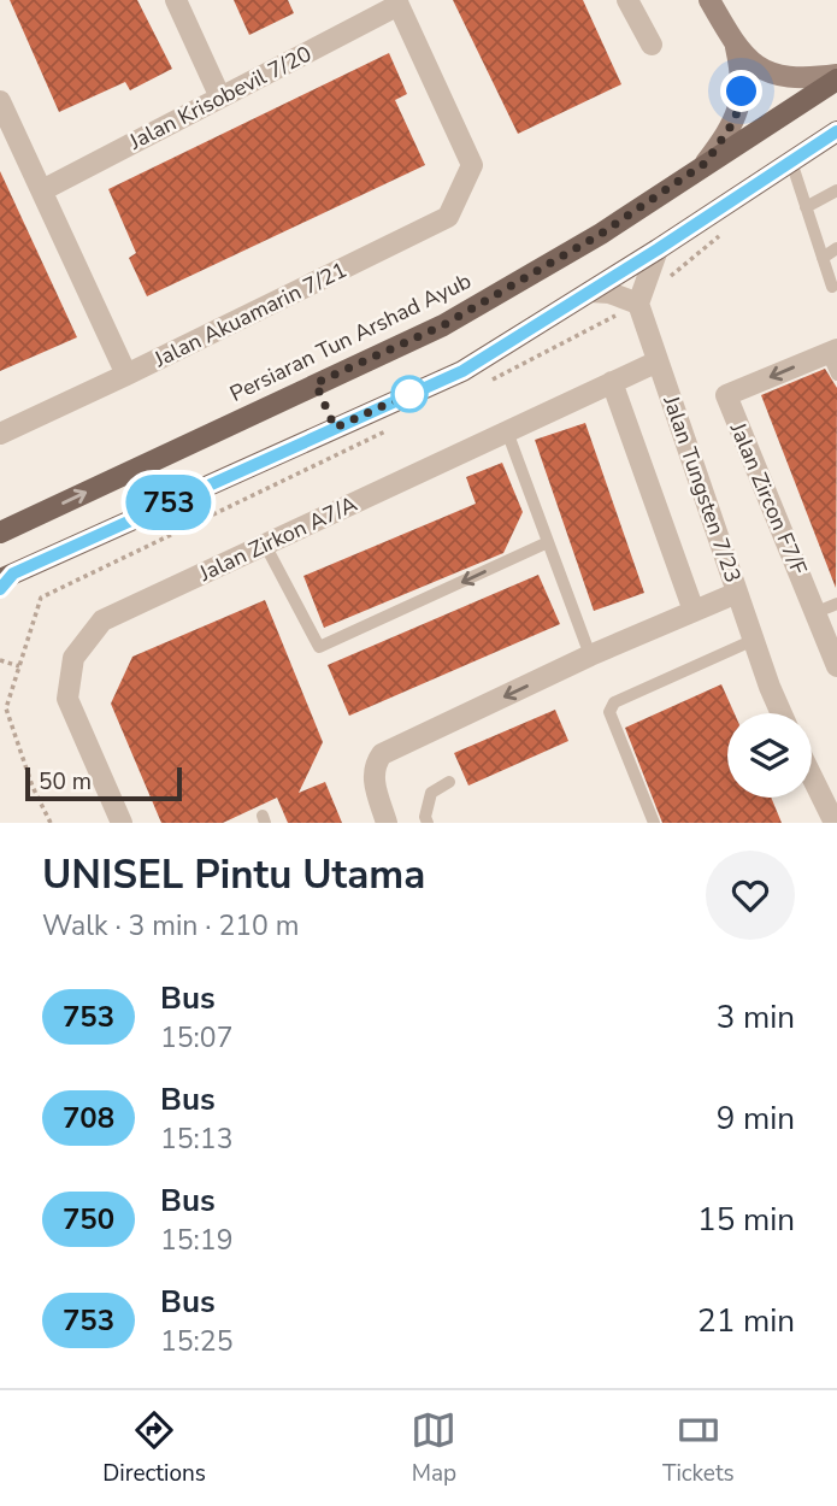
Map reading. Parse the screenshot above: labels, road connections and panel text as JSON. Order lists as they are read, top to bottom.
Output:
{
  "streets": {
    "main road": ["Persiaran Tun Arshad Ayub"],
    "street": [
      "Jalan Krisobevil 7/20",
      "Jalan Akuamarin 7/21",
      "Jalan Tungsten 7/23",
      "Jalan Zircon F7/F",
      "Jalan Zirkon A7/A"
    ]
  },
  "crossings": [
    ["Jalan Krisobevil 7/20", "Jalan Akuamarin 7/21"],
    ["Jalan Tungsten 7/23", "Jalan Zirkon A7/A"]
  ],
  "lines": ["bus line 753"],
  "scale_bar": "50 m",
  "page": {
    "on_map": "753",
    "scale": "50 m",
    "heading": ["UNISEL Pintu Utama", "Walk · 3 min · 210 m"],
    "list": [
      {
        "mark": "753",
        "name": "Bus",
        "note": "15:07",
        "value": "3 min"
      },
      {
        "mark": "708",
        "name": "Bus",
        "note": "15:13",
        "value": "9 min"
      },
      {
        "mark": "750",
        "name": "Bus",
        "note": "15:19",
        "value": "15 min"
      },
      {
        "mark": "753",
        "name": "Bus",
        "note": "15:25",
        "value": "21 min"
      }
    ],
    "tabs": ["Directions", "Map", "Tickets"]
  }
}
